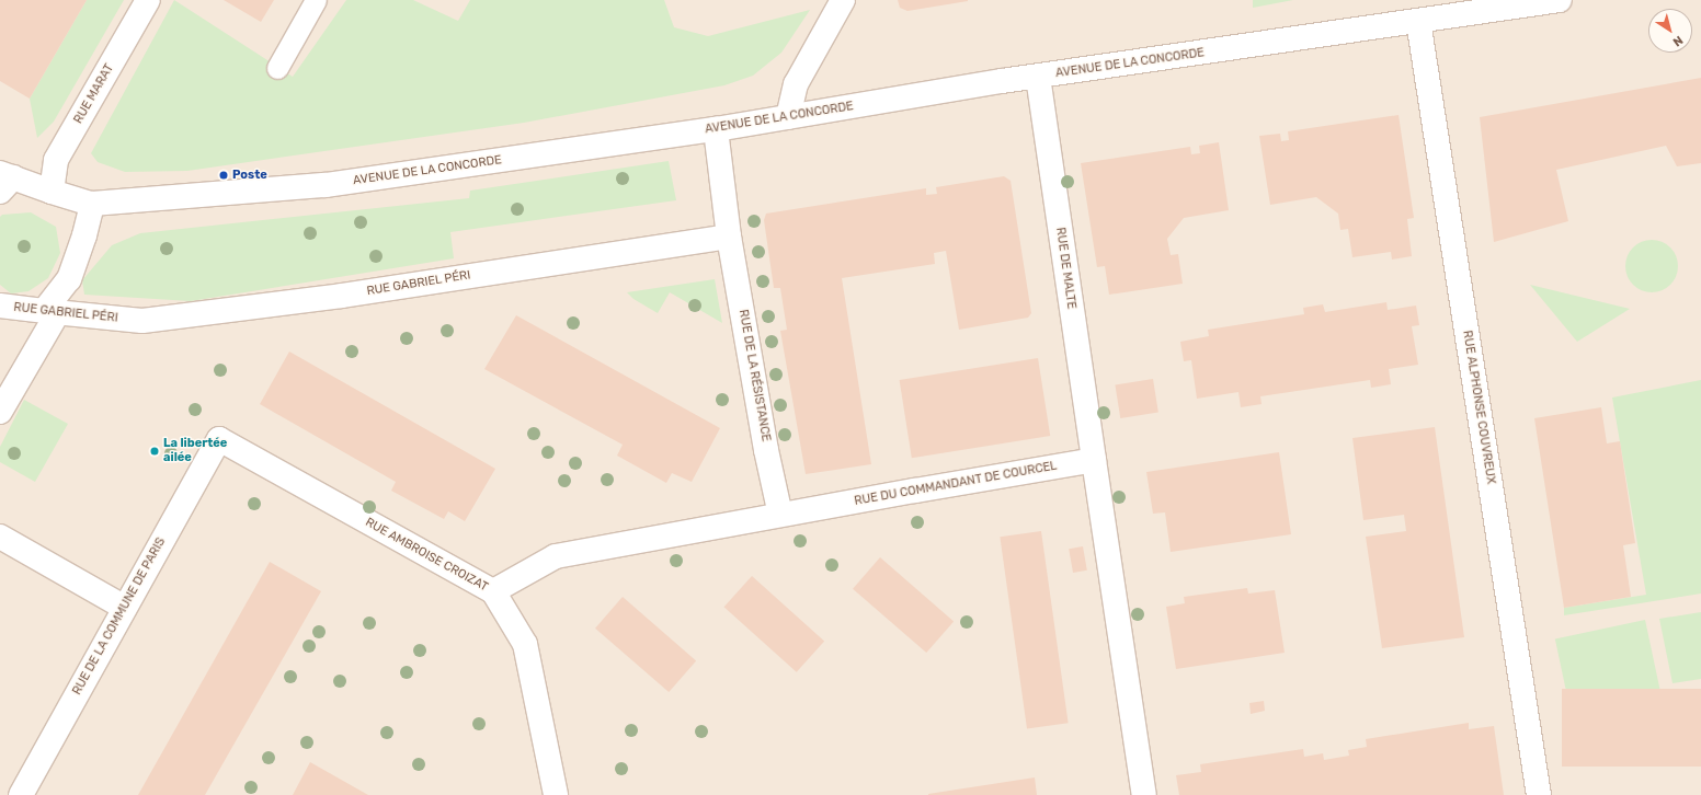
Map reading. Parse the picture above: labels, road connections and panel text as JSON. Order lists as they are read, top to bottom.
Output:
{
  "streets": {
    "street": [
      "AVENUE DE LA CONCORDE",
      "RUE MARAT",
      "RUE DE MALTE",
      "RUE GABRIEL PÉRI",
      "RUE DE LA RÉSISTANCE",
      "RUE ALPHONSE COUVREUX",
      "RUE DU COMMANDANT DE COURCEL",
      "RUE AMBROISE CROIZAT",
      "RUE DE LA COMMUNE DE PARIS"
    ]
  },
  "crossings": [
    ["AVENUE DE LA CONCORDE", "RUE MARAT"],
    ["AVENUE DE LA CONCORDE", "RUE DE MALTE"],
    ["AVENUE DE LA CONCORDE", "RUE ALPHONSE COUVREUX"],
    ["RUE DE MALTE", "RUE DU COMMANDANT DE COURCEL"],
    ["RUE GABRIEL PÉRI", "RUE DE LA RÉSISTANCE"],
    ["RUE DE LA RÉSISTANCE", "RUE DU COMMANDANT DE COURCEL"],
    ["RUE DU COMMANDANT DE COURCEL", "RUE AMBROISE CROIZAT"],
    ["RUE AMBROISE CROIZAT", "RUE DE LA COMMUNE DE PARIS"]
  ],
  "places": ["Poste", "La libertée ailée"],
  "north": "bottom right"
}
